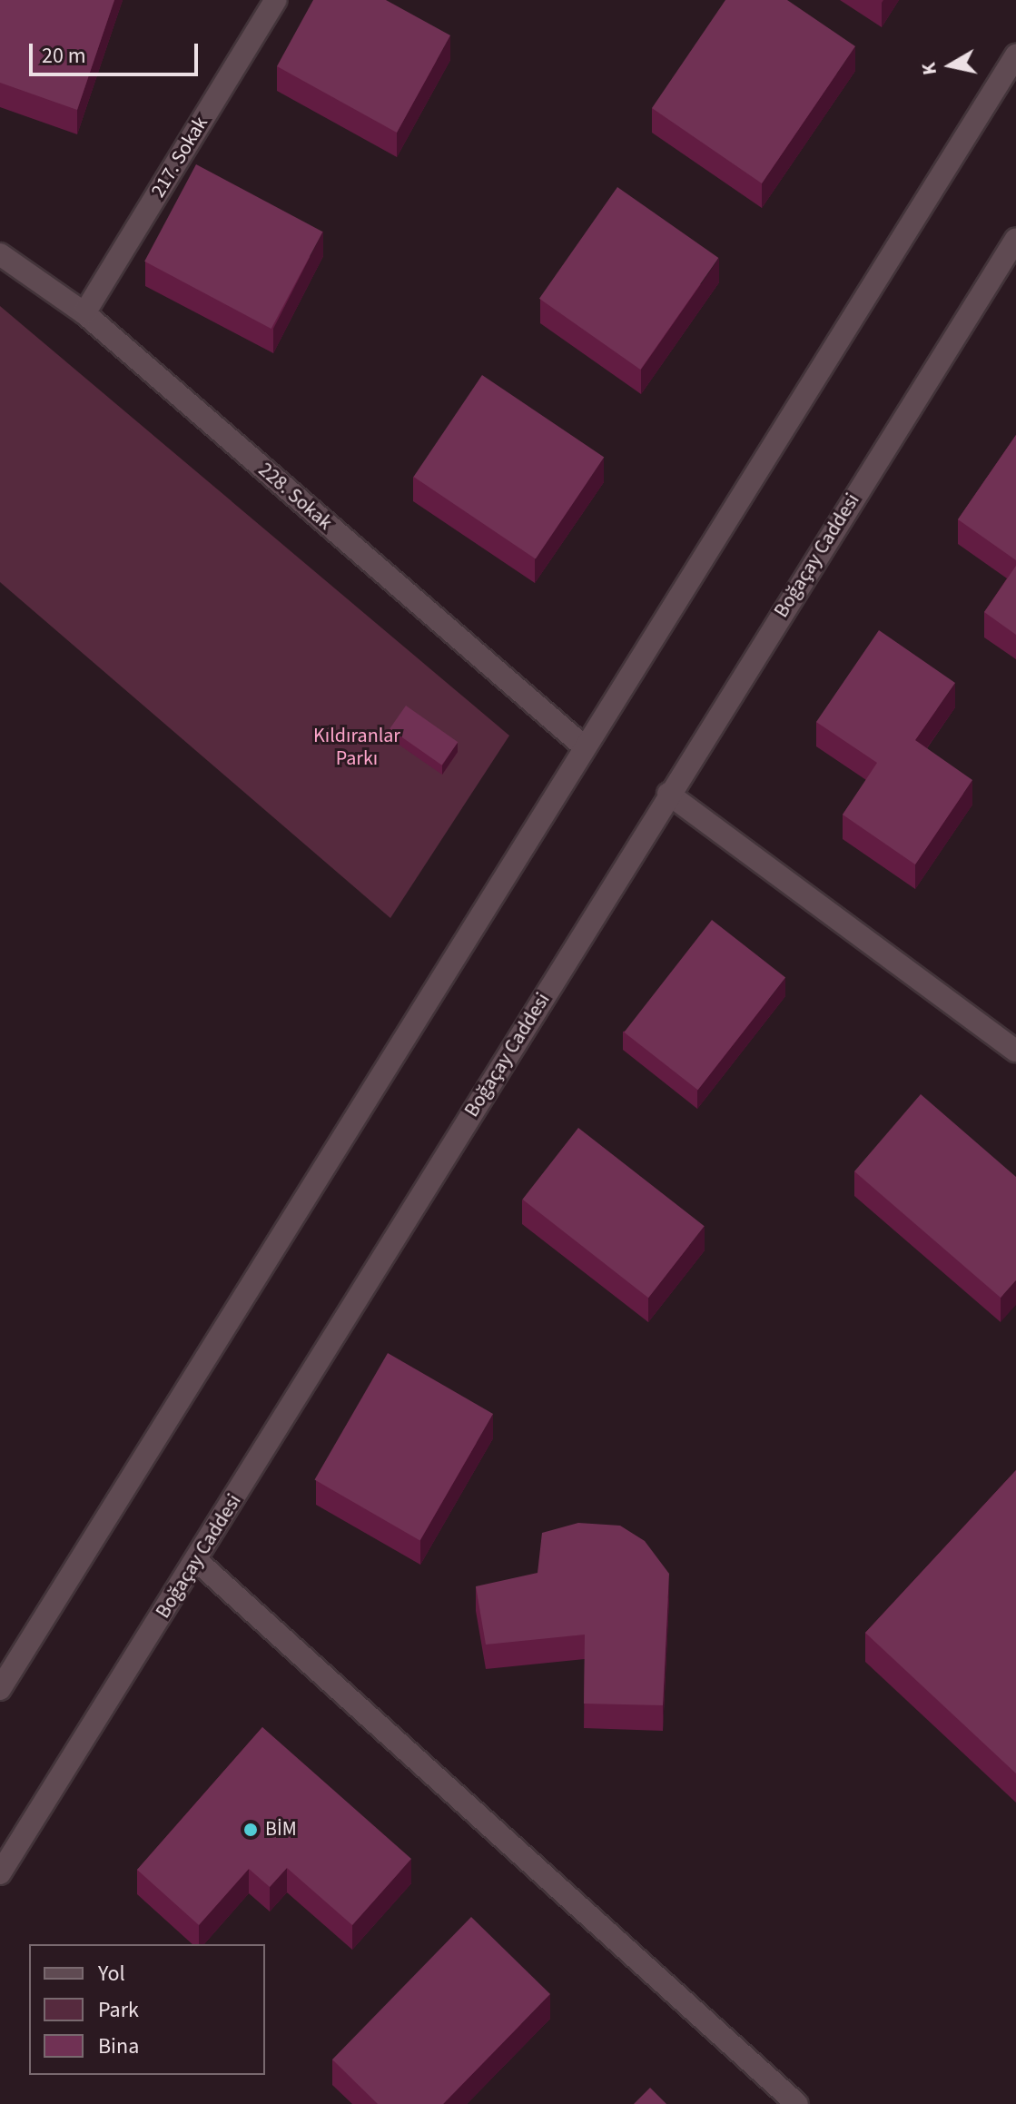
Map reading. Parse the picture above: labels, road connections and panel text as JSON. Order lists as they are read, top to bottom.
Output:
{
  "streets": {
    "main road": ["217. Sokak", "228. Sokak", "Boğaçay Caddesi"]
  },
  "crossings": [
    ["217. Sokak", "228. Sokak"]
  ],
  "parks": ["Kıldıranlar Parkı"],
  "places": ["BİM"],
  "legend": ["Yol", "Park", "Bina"],
  "scale_bar": "20 m",
  "north": "left"
}
